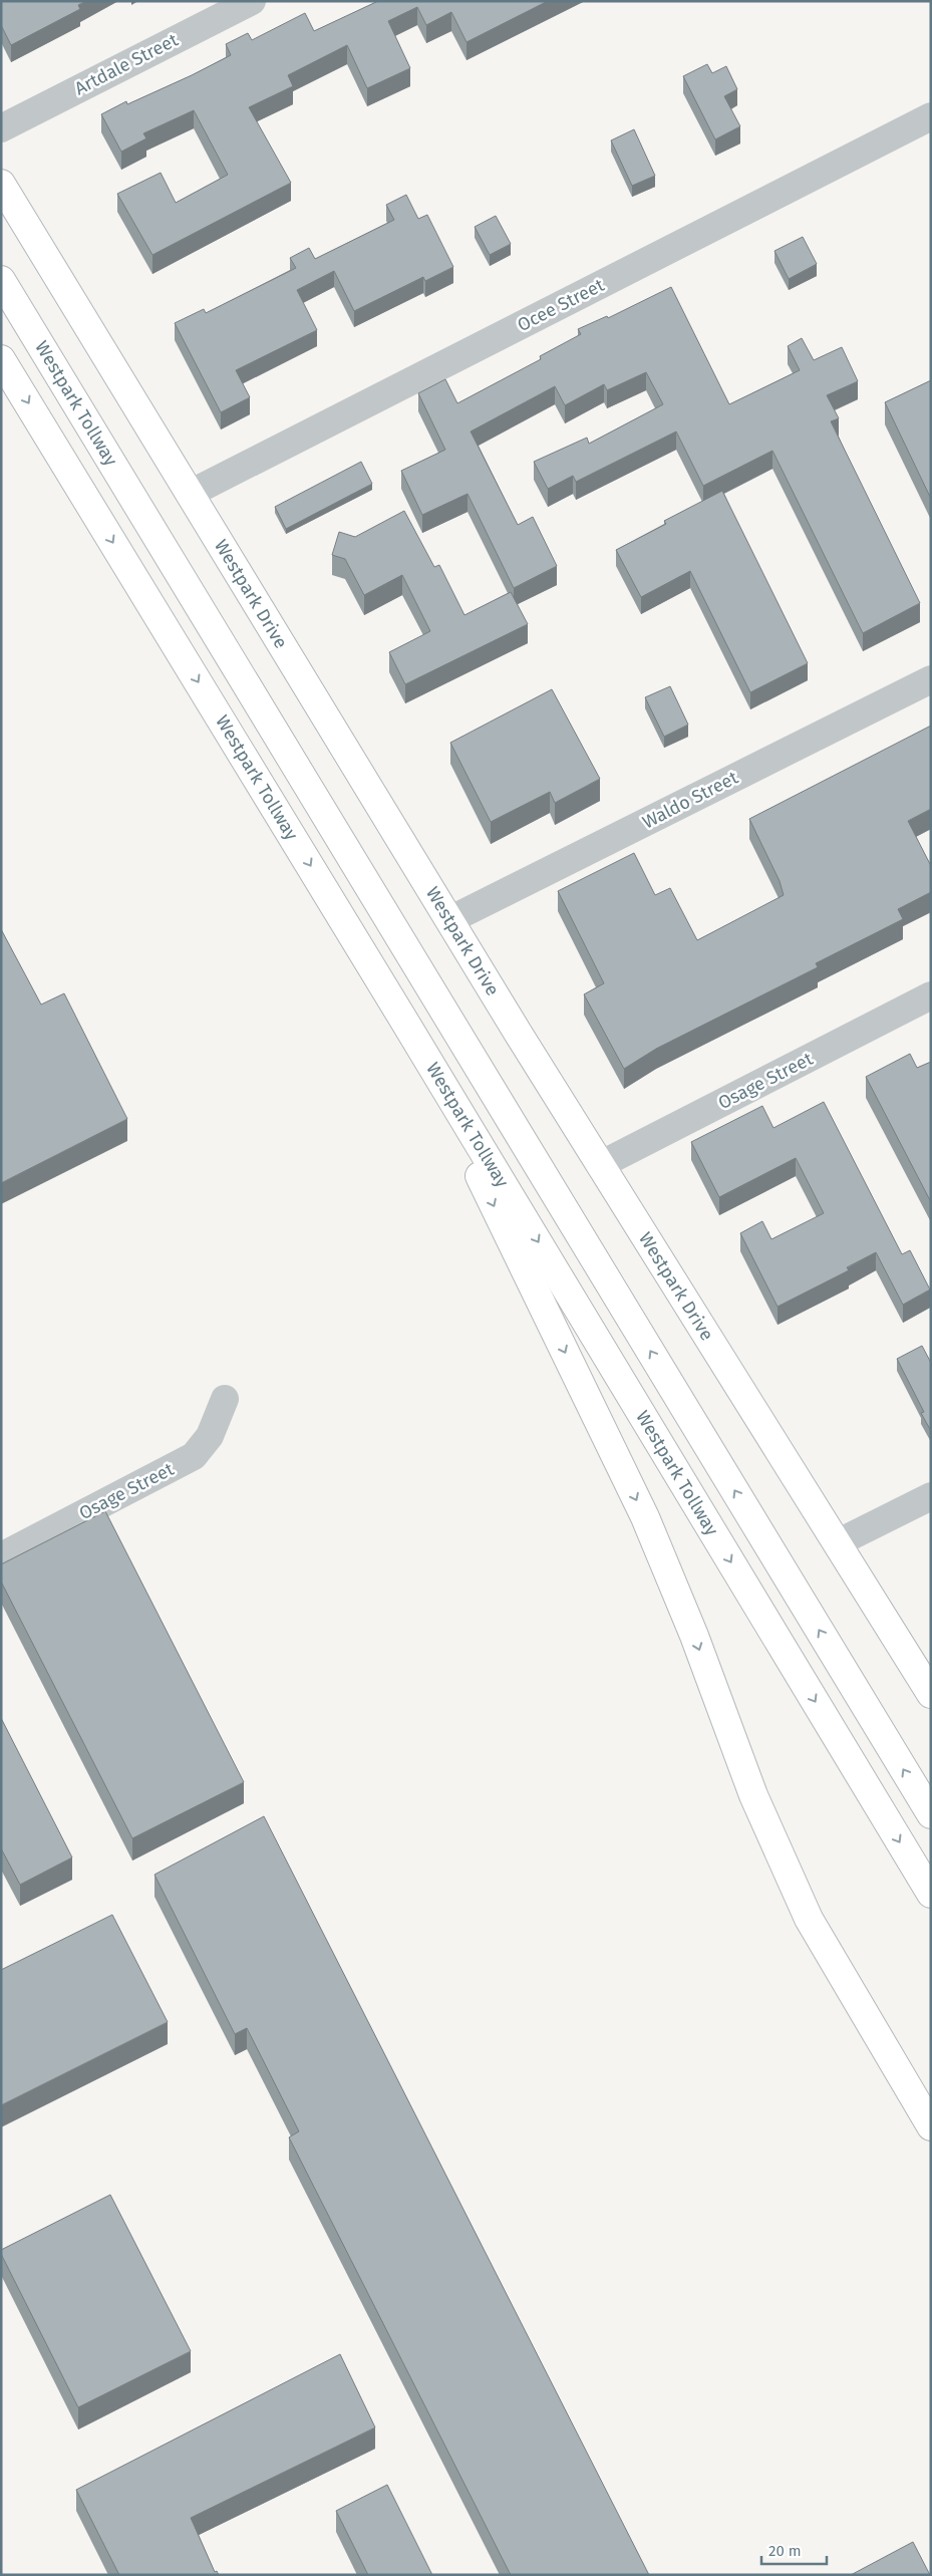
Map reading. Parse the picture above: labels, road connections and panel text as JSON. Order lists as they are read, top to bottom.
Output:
{
  "streets": {
    "main road": ["Westpark Tollway", "Westpark Drive"],
    "street": [
      "Artdale Street",
      "Ocee Street",
      "Waldo Street",
      "Osage Street"
    ]
  },
  "crossings": [
    ["Ocee Street", "Westpark Drive"],
    ["Westpark Drive", "Waldo Street"],
    ["Westpark Drive", "Osage Street"]
  ],
  "scale_bar": "20 m"
}
